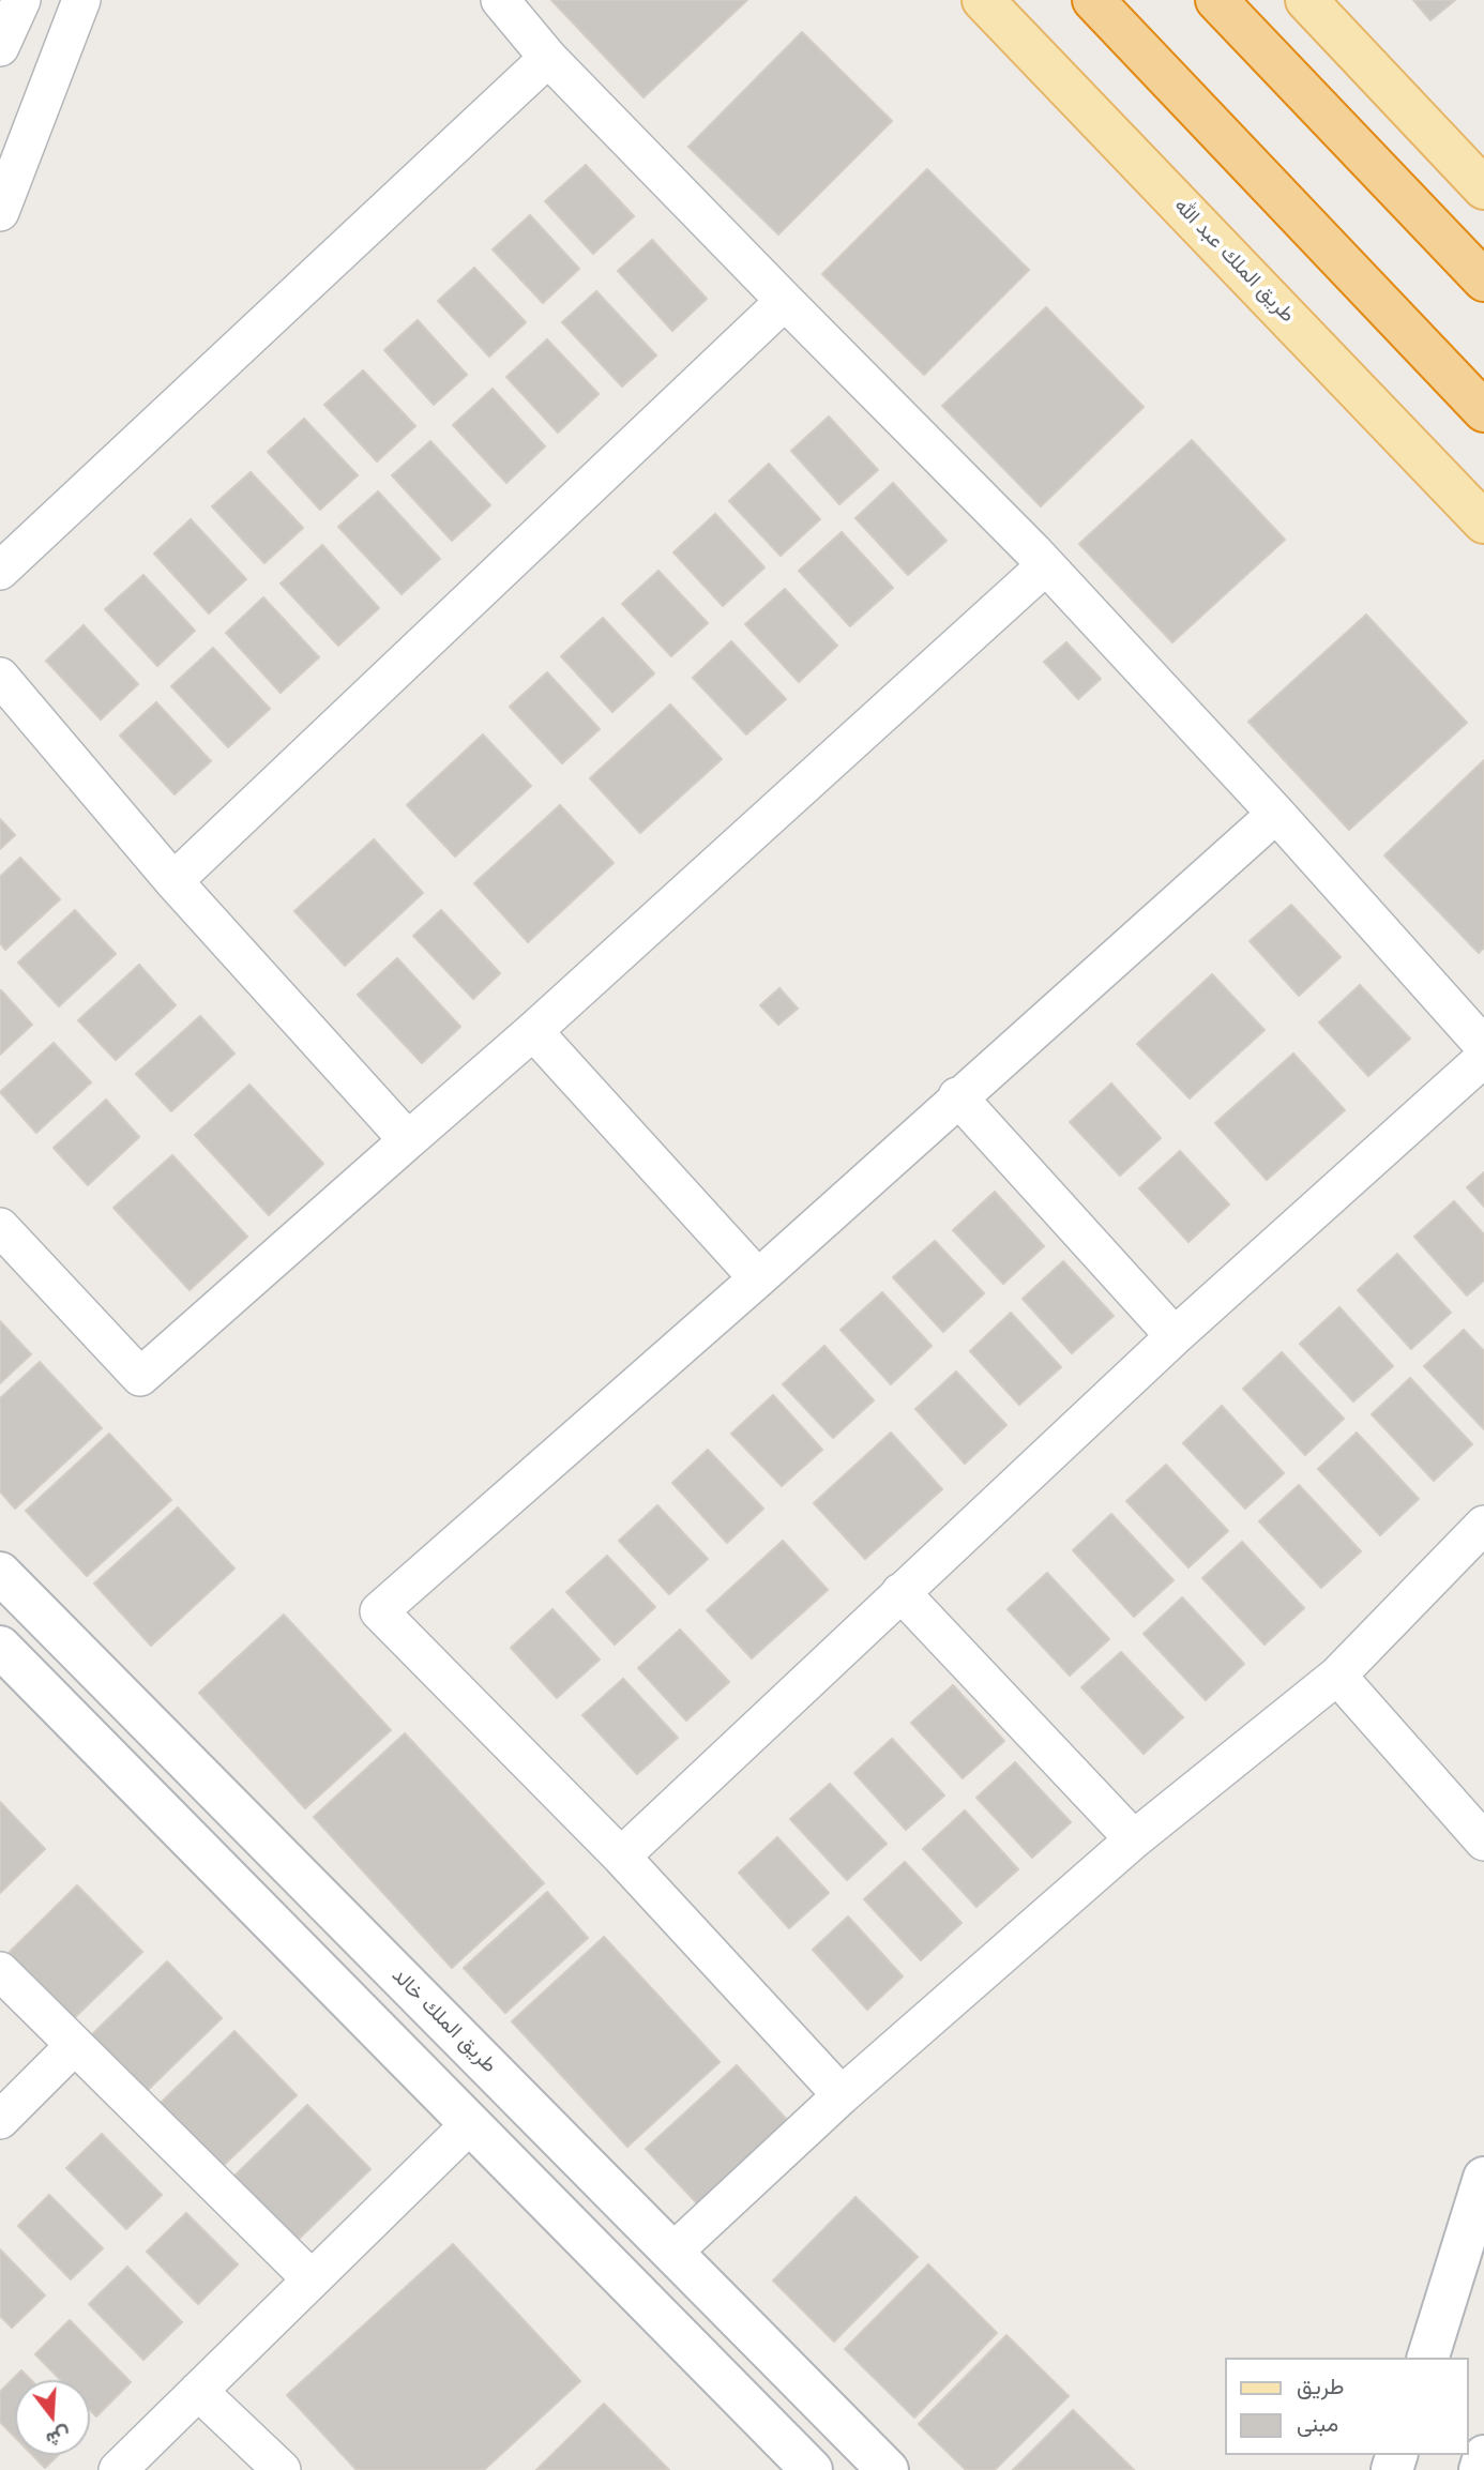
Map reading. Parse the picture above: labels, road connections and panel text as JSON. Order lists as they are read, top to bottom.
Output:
{
  "streets": {
    "main road": ["طريق الملك عبد الله", "طريق الملك خالد"]
  },
  "legend": ["طريق", "مبنى"],
  "north": "bottom"
}
